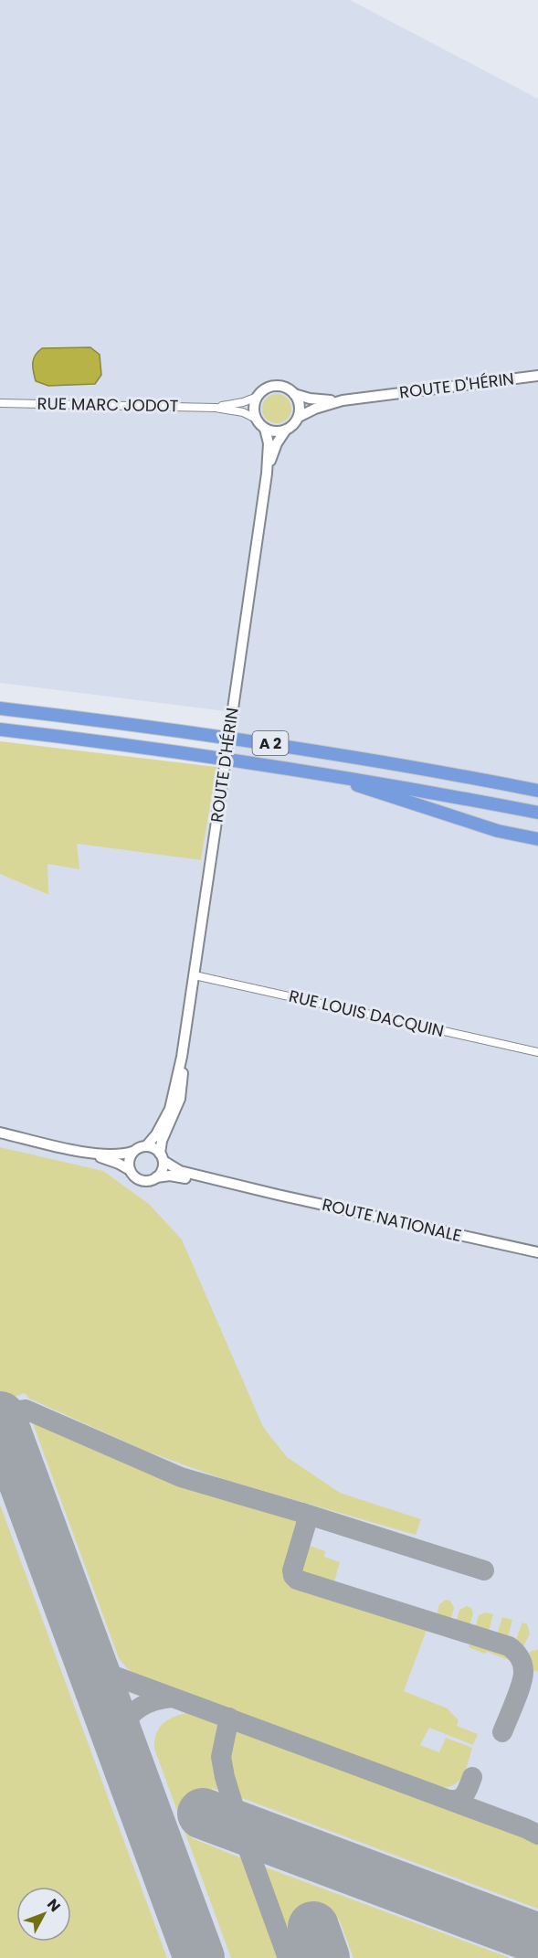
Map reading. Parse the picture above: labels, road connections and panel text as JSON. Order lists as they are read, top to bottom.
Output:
{
  "streets": {
    "highway": ["A 2"],
    "street": [
      "ROUTE D'HÉRIN",
      "RUE MARC JODOT",
      "RUE LOUIS DACQUIN",
      "ROUTE NATIONALE"
    ]
  },
  "crossings": [
    ["ROUTE D'HÉRIN", "RUE MARC JODOT"],
    ["ROUTE D'HÉRIN", "RUE LOUIS DACQUIN"],
    ["ROUTE D'HÉRIN", "ROUTE NATIONALE"]
  ],
  "north": "top right"
}
